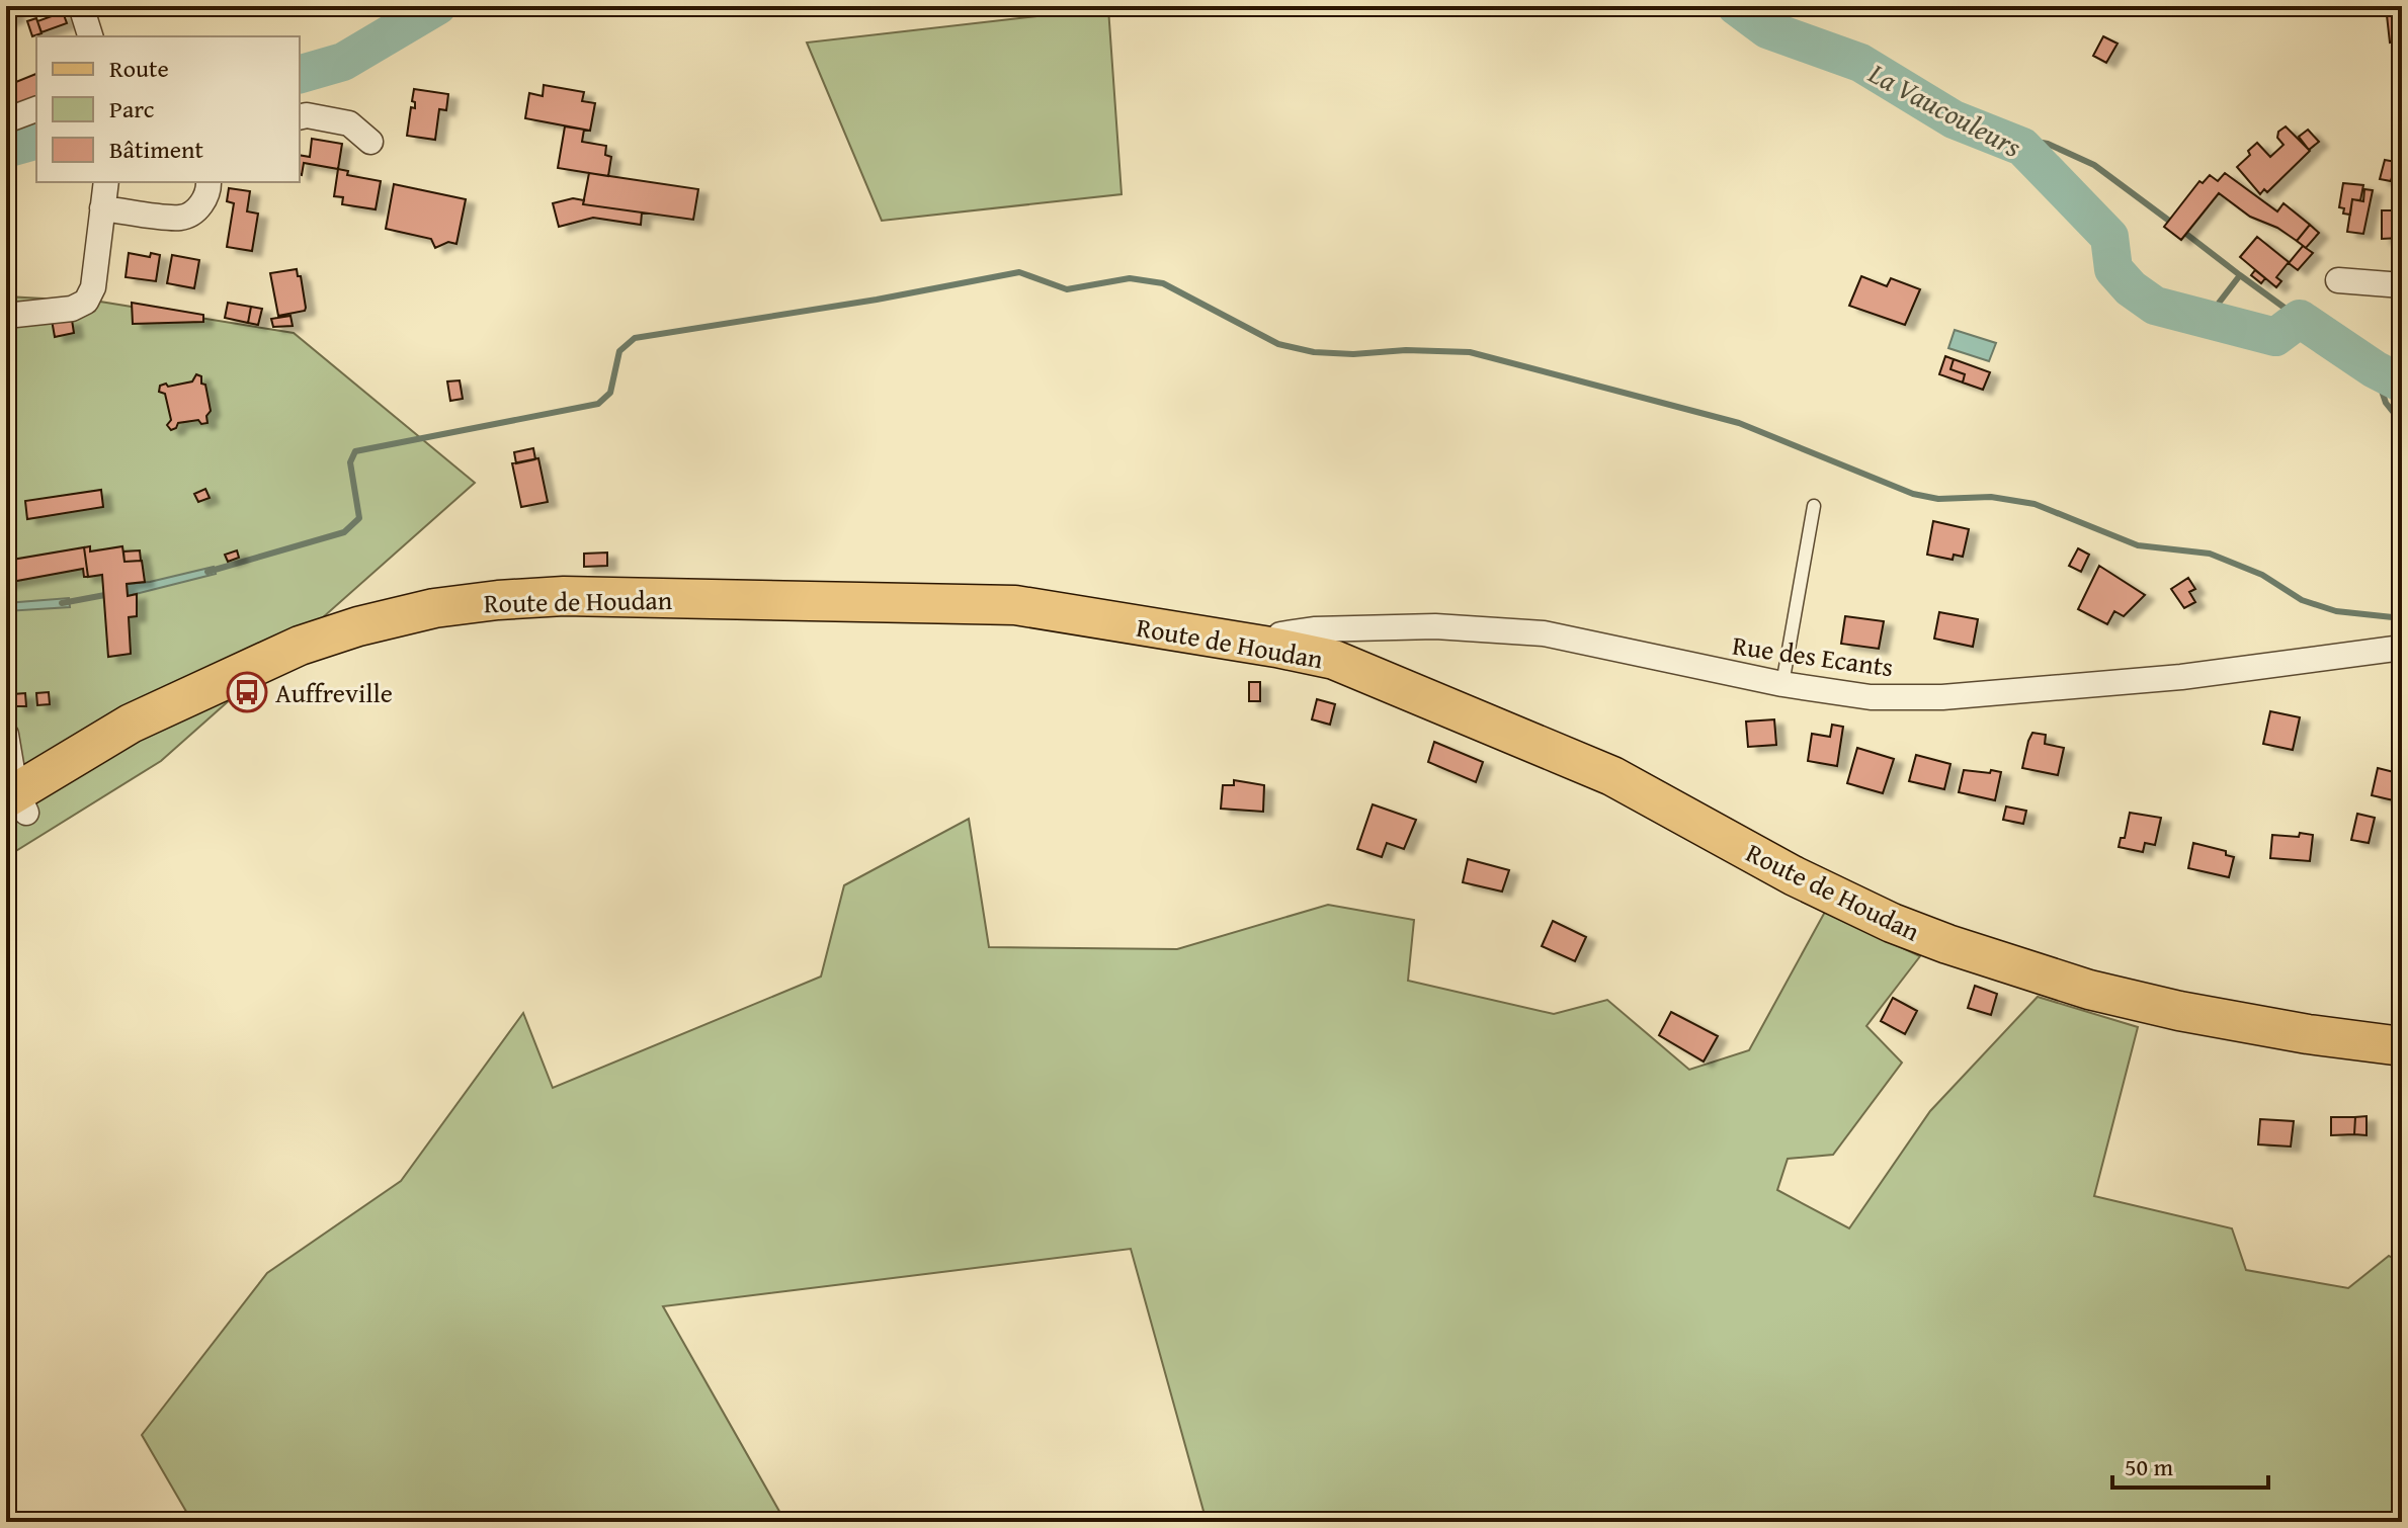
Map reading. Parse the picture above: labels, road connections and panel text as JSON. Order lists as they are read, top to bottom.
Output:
{
  "streets": {
    "main road": ["Route de Houdan"],
    "street": ["Rue des Ecants"]
  },
  "crossings": [
    ["Route de Houdan", "Rue des Ecants"]
  ],
  "water": ["La Vaucouleurs"],
  "places": {
    "bus stop": ["Auffreville"]
  },
  "legend": ["Route", "Parc", "Bâtiment"],
  "scale_bar": "50 m"
}
